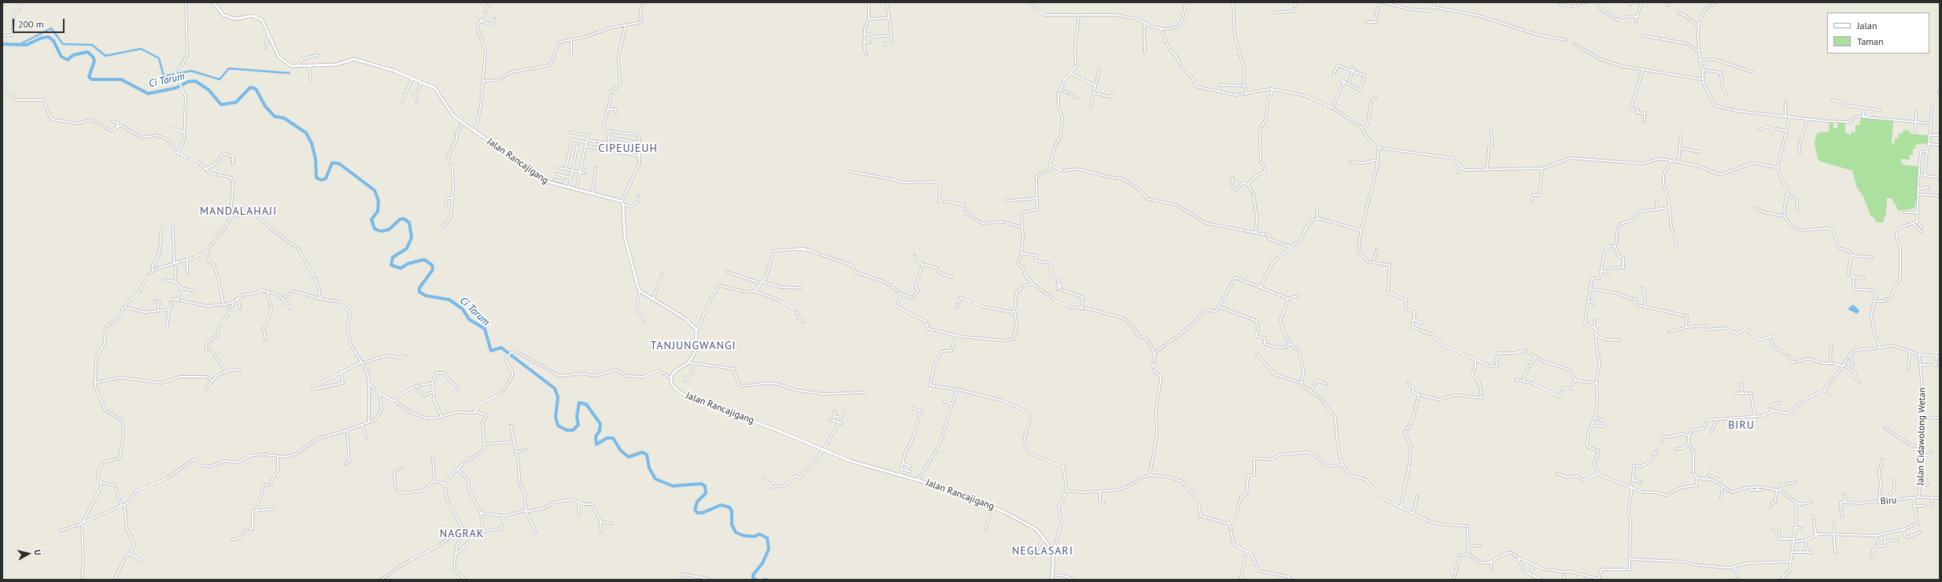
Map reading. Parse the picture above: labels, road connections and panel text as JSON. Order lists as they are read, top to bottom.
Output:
{
  "streets": {
    "main road": ["Jalan Rancajigang"],
    "street": ["Jalan Cidawolong Wetan", "Biru"]
  },
  "crossings": [
    ["Jalan Cidawolong Wetan", "Biru"]
  ],
  "districts": [
    "CIPEUJEUH",
    "MANDALAHAJI",
    "TANJUNGWANGI",
    "BIRU",
    "NAGRAK",
    "NEGLASARI"
  ],
  "water": ["Ci Tarum"],
  "legend": ["Jalan", "Taman"],
  "scale_bar": "200 m",
  "north": "right"
}
